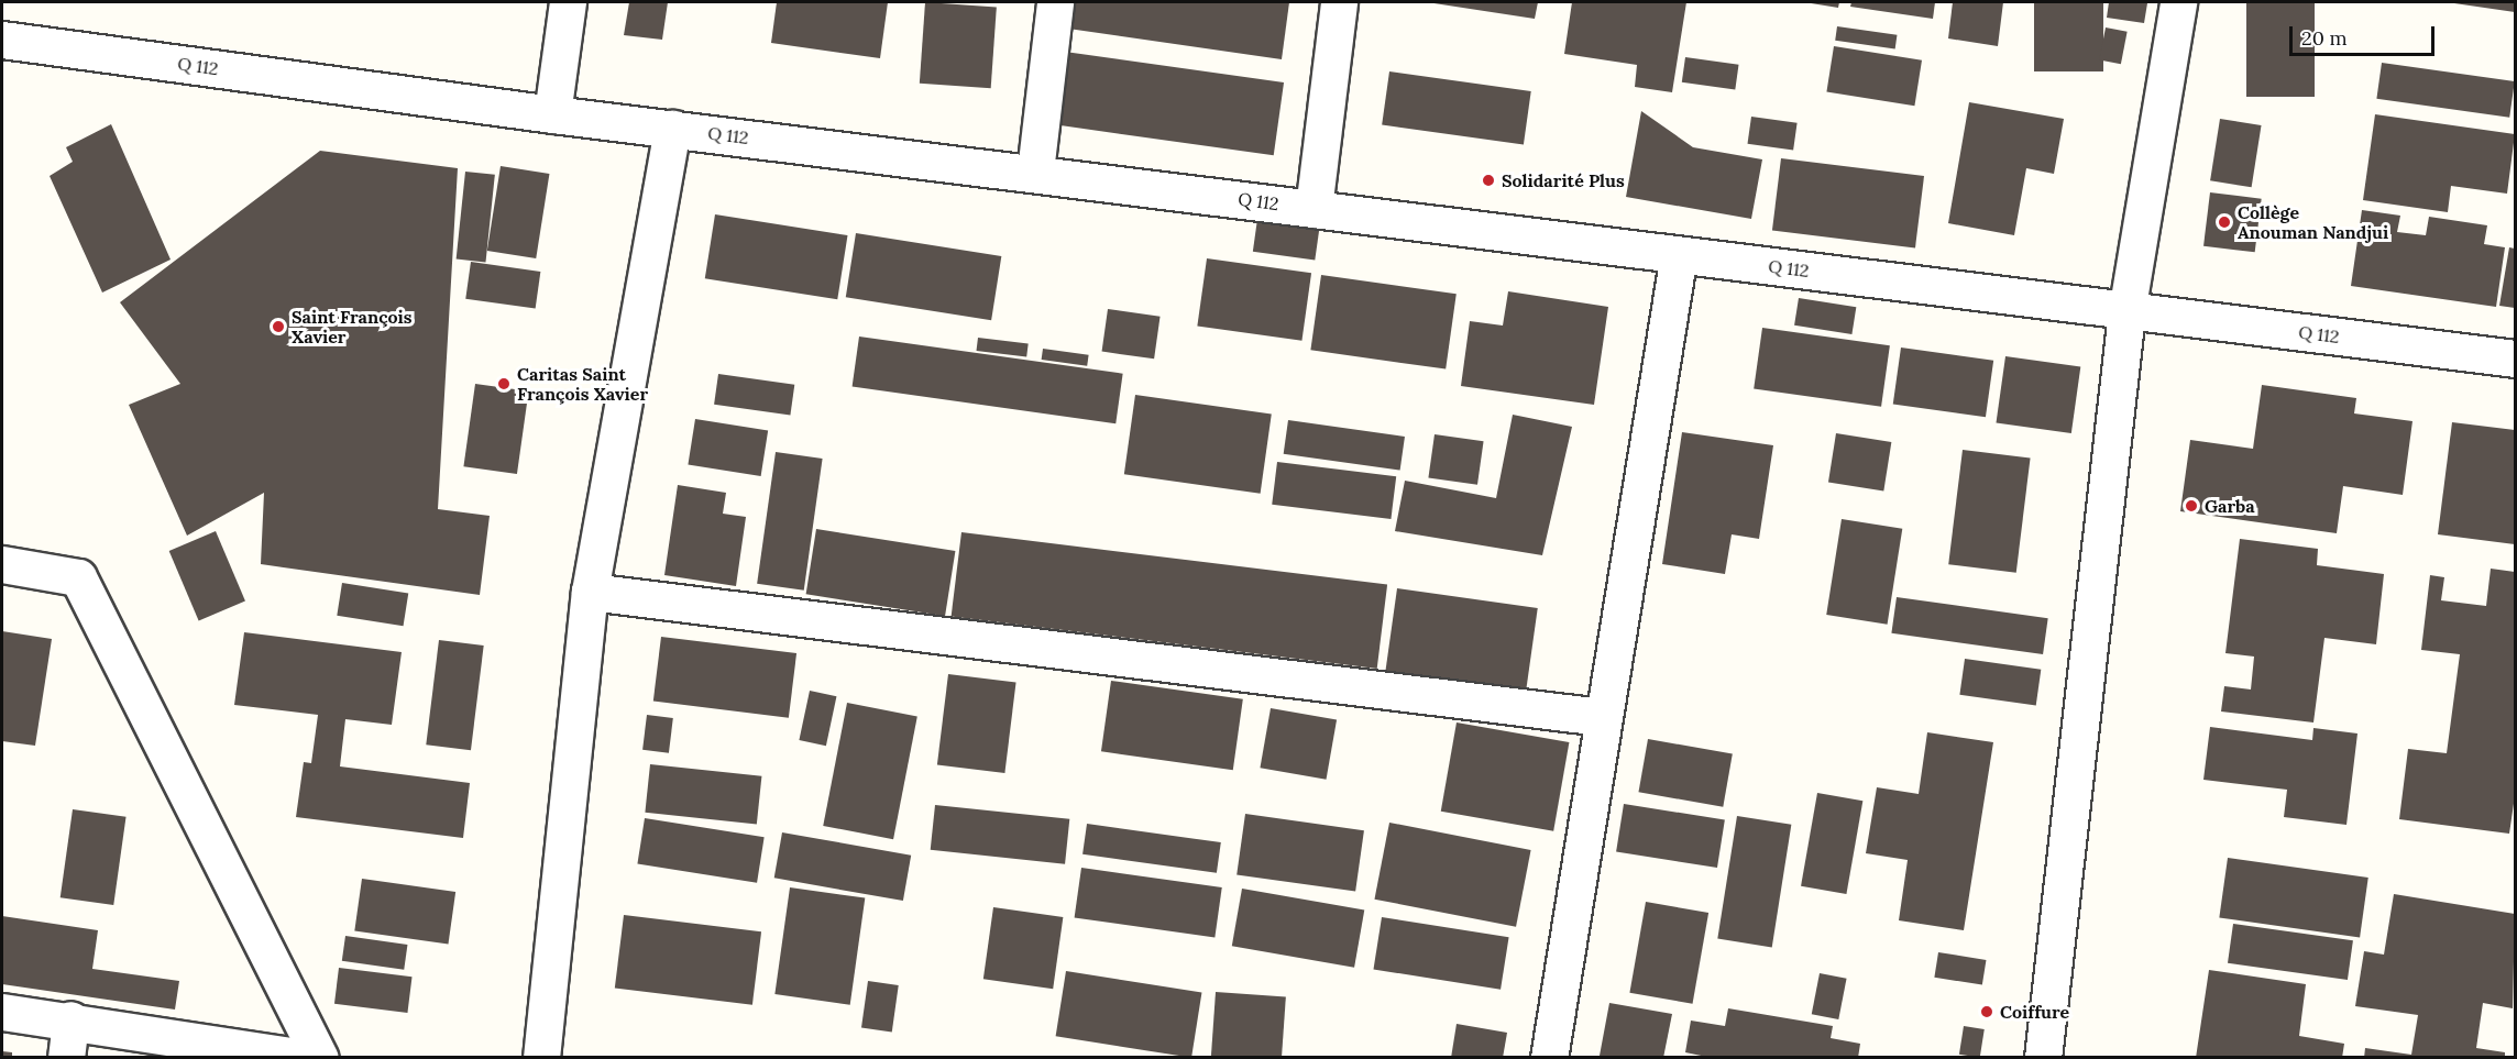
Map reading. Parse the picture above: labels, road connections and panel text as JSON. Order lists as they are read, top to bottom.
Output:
{
  "streets": {
    "street": ["Q 112"]
  },
  "places": [
    "Solidarité Plus",
    "Collège Anouman Nandjui",
    "Saint François Xavier",
    "Caritas Saint François Xavier",
    "Garba",
    "Coiffure"
  ],
  "scale_bar": "20 m"
}
